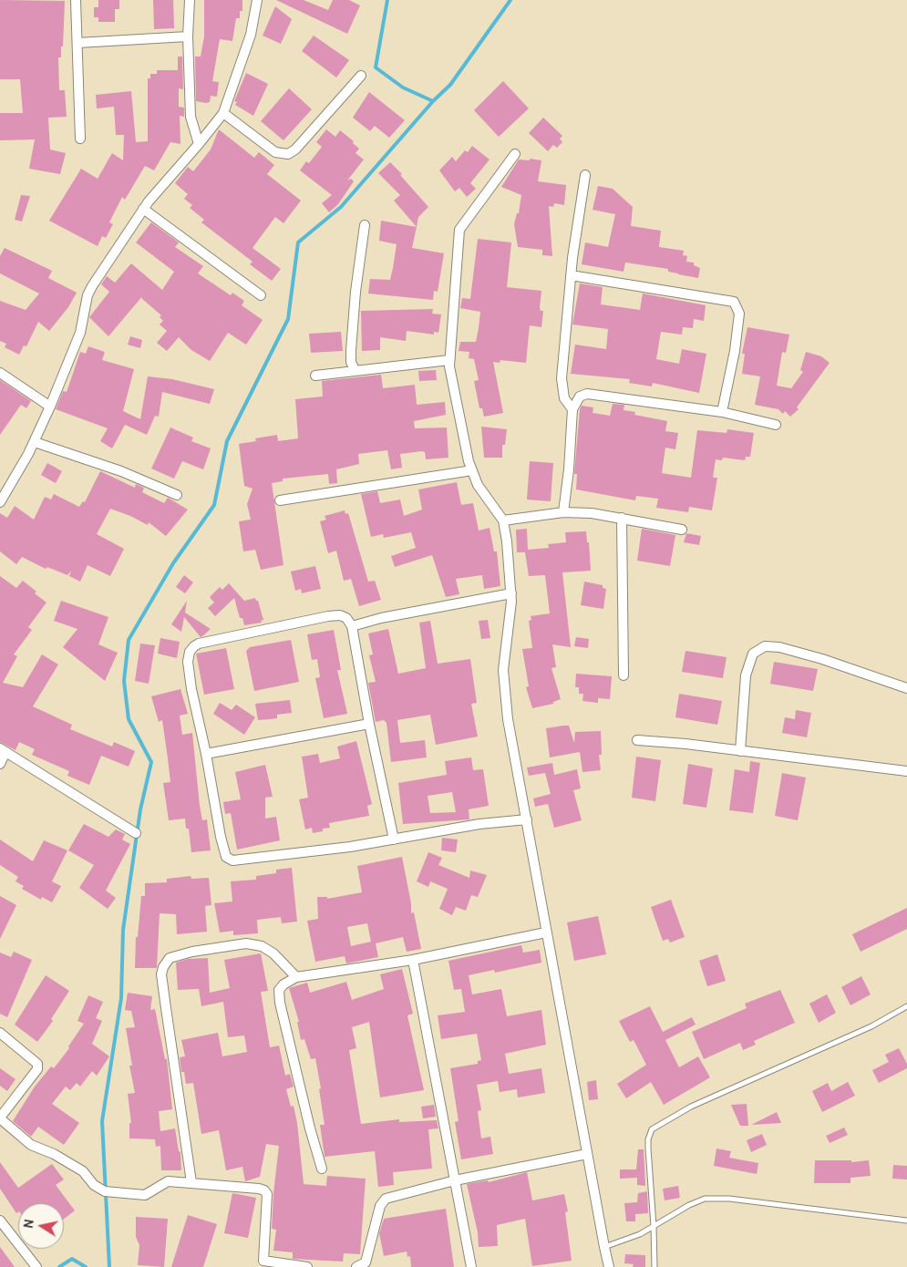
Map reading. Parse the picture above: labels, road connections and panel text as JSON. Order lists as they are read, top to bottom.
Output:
{
  "north": "left"
}
